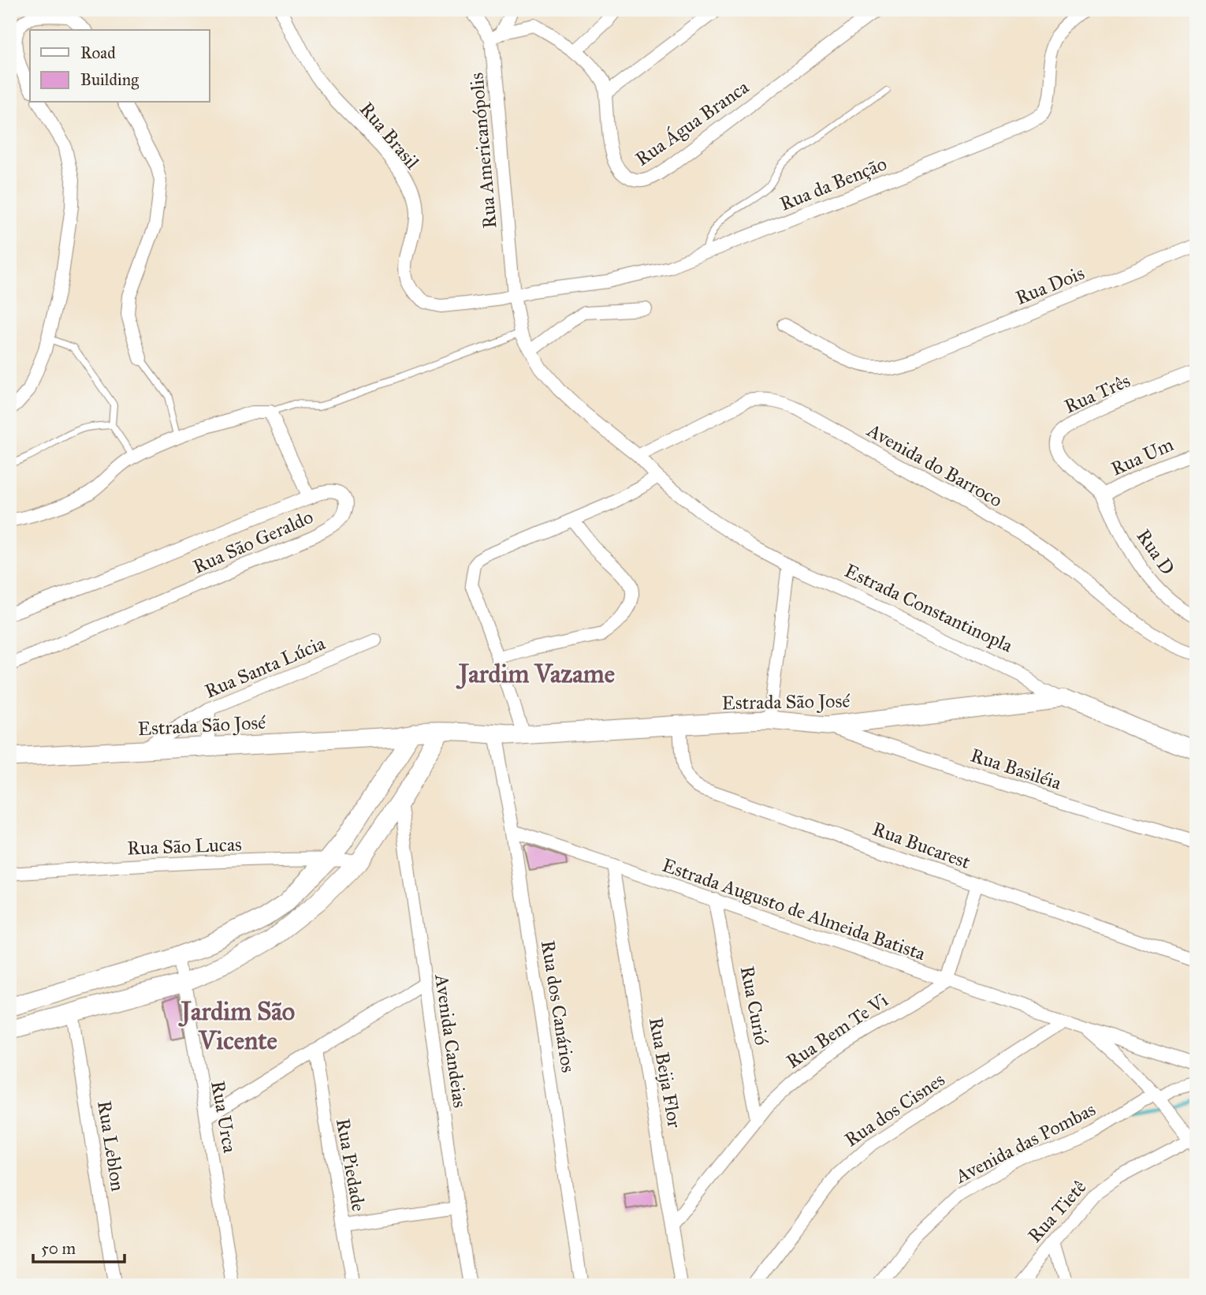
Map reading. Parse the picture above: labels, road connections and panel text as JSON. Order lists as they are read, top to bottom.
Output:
{
  "streets": {
    "street": [
      "Rua Água Branca",
      "Rua Brasil",
      "Rua Americanópolis",
      "Rua da Benção",
      "Rua Dois",
      "Rua Três",
      "Rua Um",
      "Avenida do Barroco",
      "Rua São Geraldo",
      "Rua D",
      "Estrada Constantinopla",
      "Rua Santa Lúcia",
      "Estrada São José",
      "Rua Basiléia",
      "Rua Bucarest",
      "Rua São Lucas",
      "Estrada Augusto de Almeida Batista",
      "Rua Curió",
      "Rua dos Canários",
      "Rua Bem Te Vi",
      "Avenida Candeias",
      "Rua Beija Flor",
      "Rua dos Cisnes",
      "Rua Urca",
      "Avenida das Pombas",
      "Rua Leblon",
      "Rua Piedade",
      "Rua Tietê"
    ]
  },
  "crossings": [
    ["Rua Água Branca", "Rua Americanópolis"],
    ["Rua Brasil", "Rua Americanópolis"],
    ["Rua Brasil", "Rua da Benção"],
    ["Rua Americanópolis", "Rua da Benção"],
    ["Rua Três", "Rua Um"],
    ["Rua Três", "Rua D"],
    ["Rua Um", "Rua D"],
    ["Estrada Constantinopla", "Estrada São José"],
    ["Rua Santa Lúcia", "Estrada São José"],
    ["Estrada São José", "Rua Basiléia"],
    ["Estrada São José", "Rua Bucarest"],
    ["Estrada São José", "Rua dos Canários"],
    ["Estrada Augusto de Almeida Batista", "Rua Curió"],
    ["Estrada Augusto de Almeida Batista", "Rua dos Canários"],
    ["Estrada Augusto de Almeida Batista", "Rua Bem Te Vi"],
    ["Estrada Augusto de Almeida Batista", "Rua Beija Flor"],
    ["Estrada Augusto de Almeida Batista", "Rua dos Cisnes"],
    ["Rua Curió", "Rua Bem Te Vi"],
    ["Rua Bem Te Vi", "Rua Beija Flor"]
  ],
  "districts": ["Jardim Vazame", "Jardim São Vicente"],
  "legend": ["Road", "Building"],
  "scale_bar": "50 m"
}
